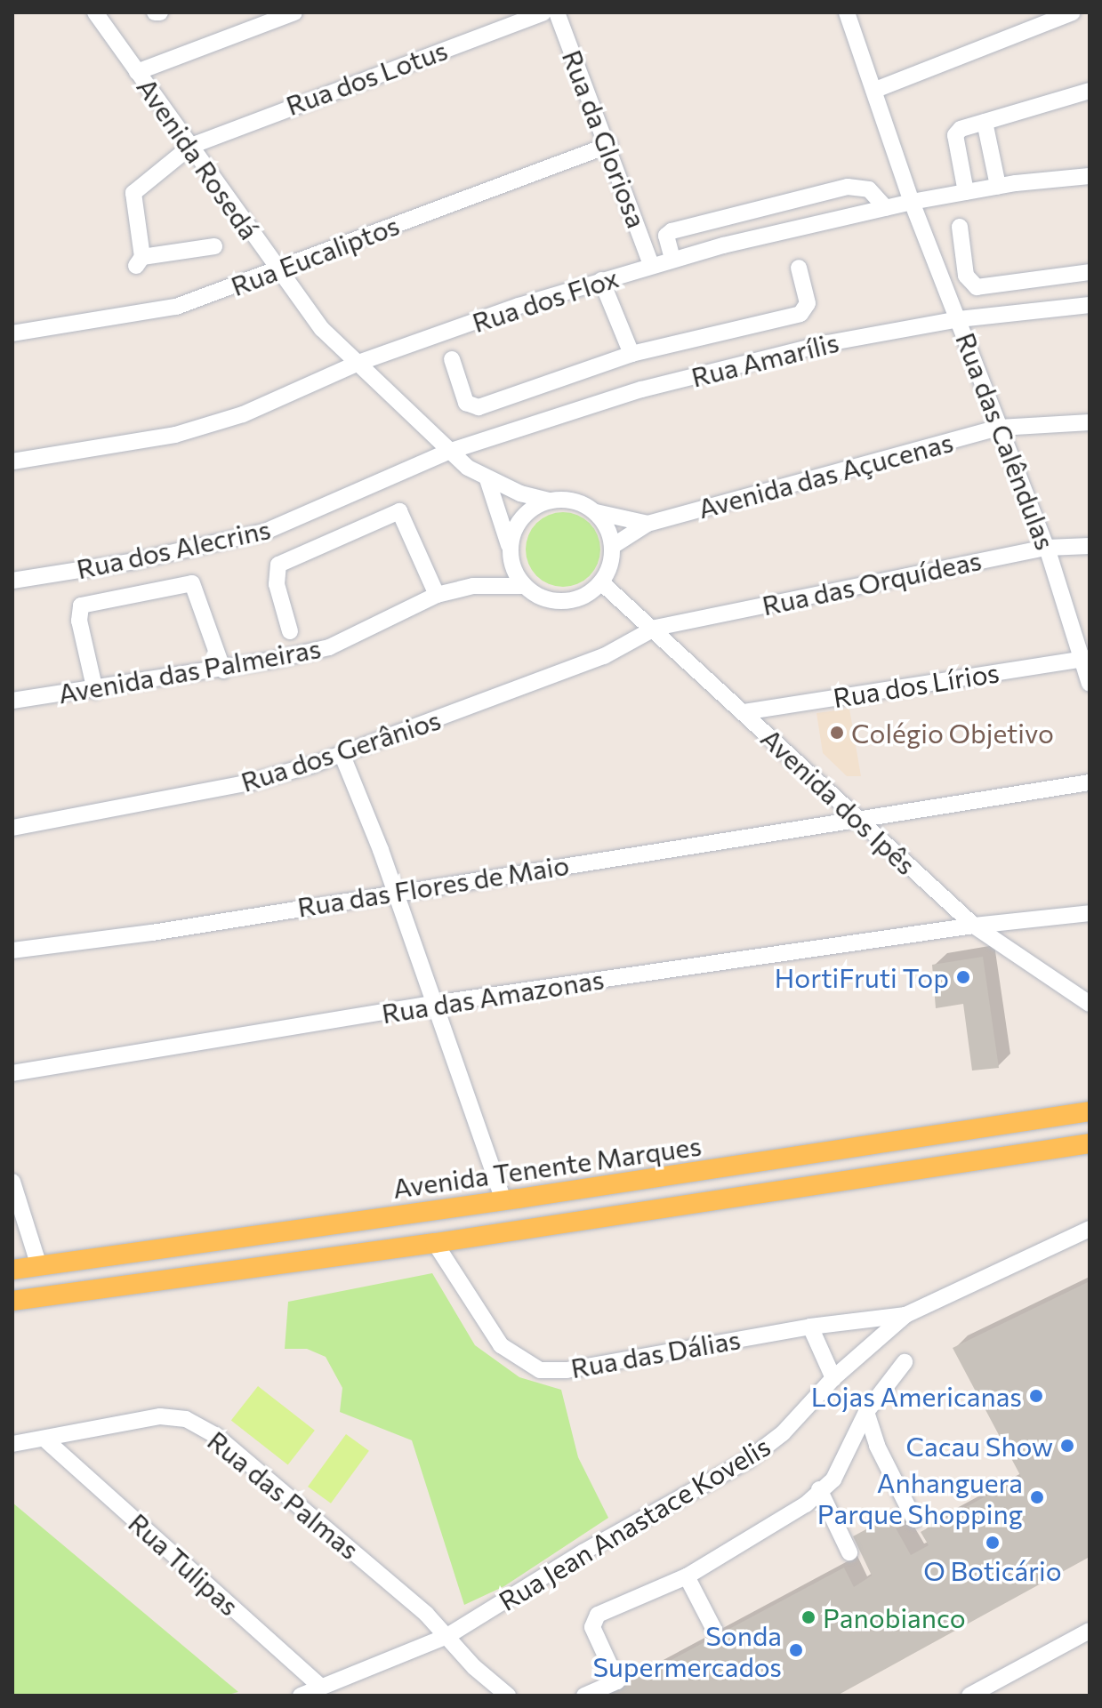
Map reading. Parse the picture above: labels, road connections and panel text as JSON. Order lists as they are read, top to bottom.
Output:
{
  "streets": {
    "main road": ["Avenida Tenente Marques"],
    "street": [
      "Rua dos Lotus",
      "Rua da Gloriosa",
      "Avenida Rosedá",
      "Rua Eucaliptos",
      "Rua dos Flox",
      "Rua Amarílis",
      "Rua das Calêndulas",
      "Avenida das Açucenas",
      "Rua dos Alecrins",
      "Rua das Orquídeas",
      "Avenida das Palmeiras",
      "Rua dos Lírios",
      "Rua dos Gerânios",
      "Avenida dos Ipês",
      "Rua das Flores de Maio",
      "Rua das Amazonas",
      "Rua das Dálias",
      "Rua das Palmas",
      "Rua Jean Anastace Kovelis",
      "Rua Tulipas"
    ]
  },
  "crossings": [
    ["Rua dos Lotus", "Avenida Rosedá"],
    ["Rua da Gloriosa", "Rua Eucaliptos"],
    ["Rua da Gloriosa", "Rua dos Flox"],
    ["Avenida Rosedá", "Rua Eucaliptos"],
    ["Avenida Rosedá", "Rua dos Flox"],
    ["Avenida Rosedá", "Rua Amarílis"],
    ["Avenida Rosedá", "Avenida das Açucenas"],
    ["Avenida Rosedá", "Rua dos Alecrins"],
    ["Avenida Rosedá", "Avenida das Palmeiras"],
    ["Avenida Rosedá", "Avenida dos Ipês"],
    ["Rua dos Flox", "Rua das Calêndulas"],
    ["Rua Amarílis", "Rua das Calêndulas"],
    ["Rua Amarílis", "Rua dos Alecrins"],
    ["Rua das Calêndulas", "Avenida das Açucenas"],
    ["Rua das Calêndulas", "Rua das Orquídeas"],
    ["Rua das Calêndulas", "Rua dos Lírios"],
    ["Avenida das Açucenas", "Avenida das Palmeiras"],
    ["Avenida das Açucenas", "Avenida dos Ipês"],
    ["Rua das Orquídeas", "Rua dos Gerânios"],
    ["Rua das Orquídeas", "Avenida dos Ipês"],
    ["Avenida das Palmeiras", "Avenida dos Ipês"],
    ["Rua dos Lírios", "Avenida dos Ipês"],
    ["Rua dos Gerânios", "Avenida dos Ipês"],
    ["Avenida dos Ipês", "Rua das Flores de Maio"],
    ["Avenida dos Ipês", "Rua das Amazonas"],
    ["Rua das Dálias", "Rua Jean Anastace Kovelis"],
    ["Rua das Palmas", "Rua Jean Anastace Kovelis"],
    ["Rua das Palmas", "Rua Tulipas"],
    ["Rua Jean Anastace Kovelis", "Rua Tulipas"]
  ],
  "places": [
    "Colégio Objetivo",
    "HortiFruti Top",
    "Lojas Americanas",
    "Cacau Show",
    "Anhanguera Parque Shopping",
    "O Boticário",
    "Panobianco",
    "Sonda Supermercados"
  ]
}
